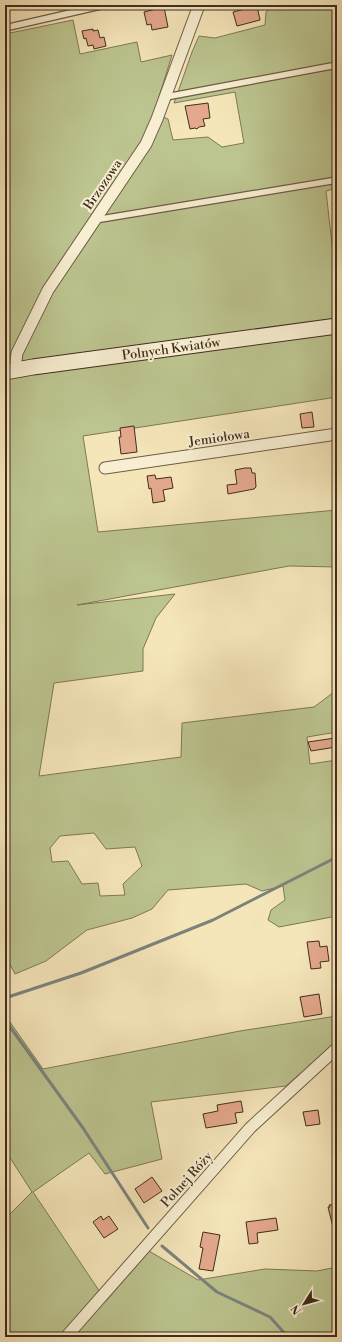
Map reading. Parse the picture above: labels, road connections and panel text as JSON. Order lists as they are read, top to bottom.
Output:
{
  "streets": {
    "street": [
      "Brzozowa",
      "Polnych Kwiatów",
      "Jemiołowa",
      "Polnej Róży"
    ]
  },
  "crossings": [
    ["Brzozowa", "Polnych Kwiatów"]
  ],
  "north": "bottom left"
}
